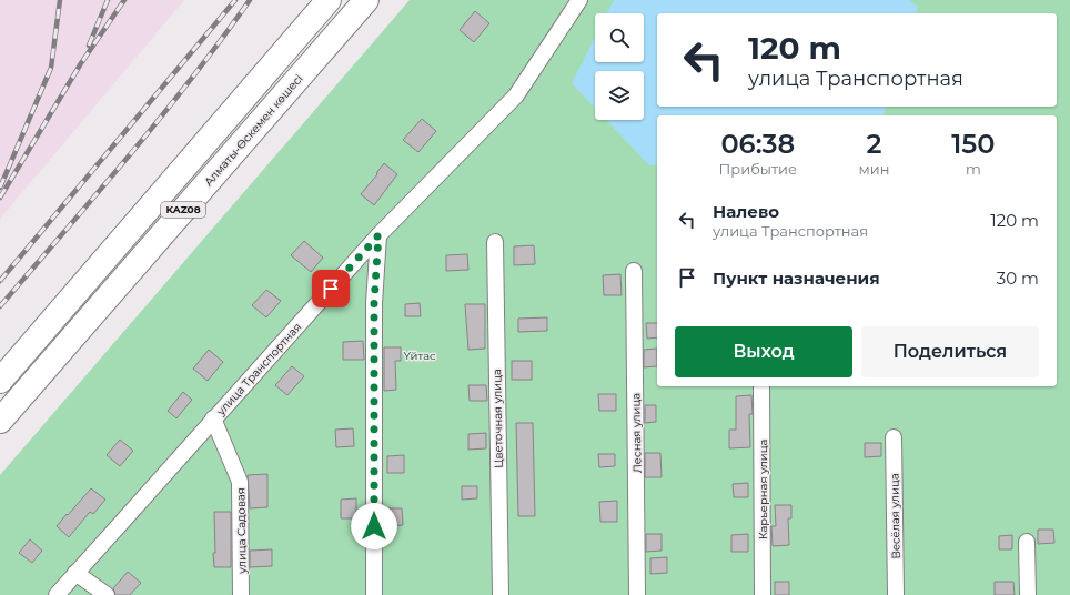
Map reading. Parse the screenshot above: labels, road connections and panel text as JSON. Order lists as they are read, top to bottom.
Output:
{
  "streets": {
    "highway": ["Алматы-Өскемен көшесі", "KAZ08"],
    "street": [
      "улица Транспортная",
      "Цветочная улица",
      "Лесная улица",
      "Карьерная улица",
      "Весёлая улица",
      "улица Садовая"
    ]
  },
  "crossings": [
    ["улица Транспортная", "улица Садовая"]
  ],
  "parks": ["Үйтас"],
  "page": {
    "turn": ["120 m", "улица Транспортная"],
    "eta": [
      "06:38",
      "Прибытие",
      "2",
      "мин",
      "150",
      "m"
    ],
    "list": [
      {
        "name": "Налево",
        "note": "улица Транспортная",
        "value": "120 m"
      },
      {
        "name": "Пункт назначения",
        "value": "30 m"
      }
    ],
    "buttons": ["Выход", "Поделиться"]
  }
}
